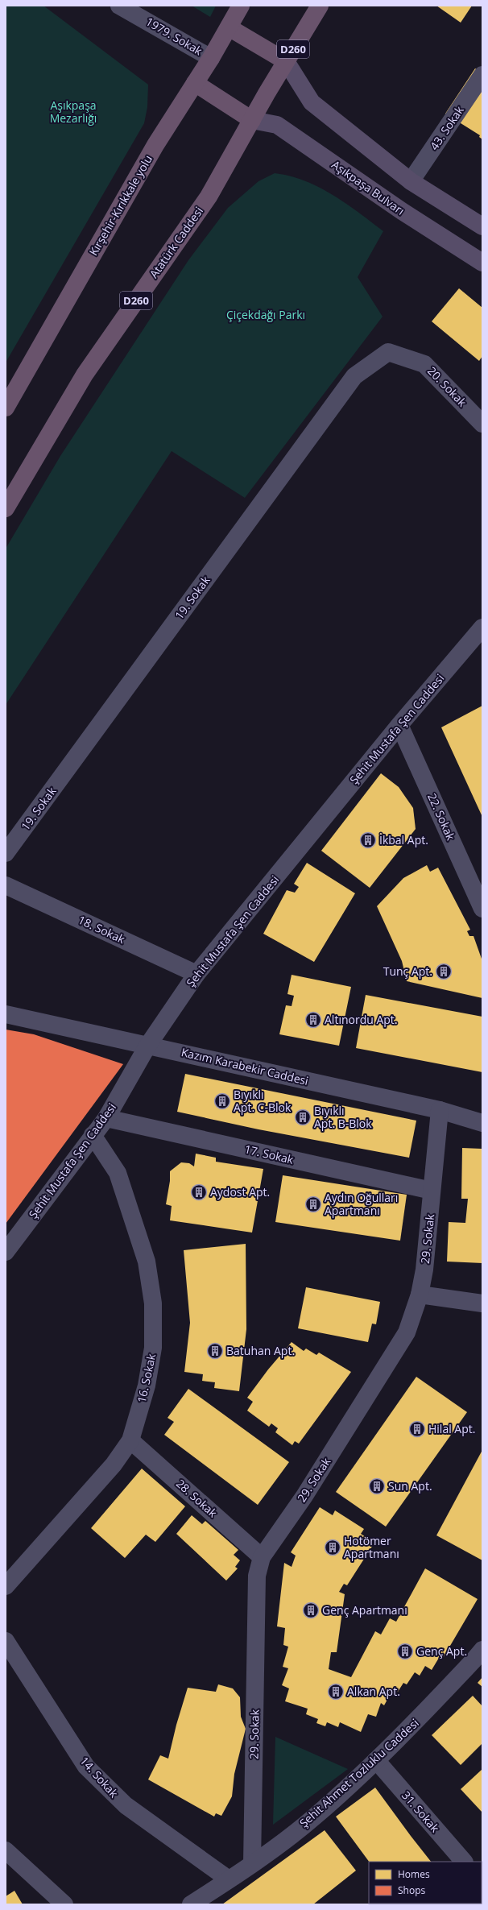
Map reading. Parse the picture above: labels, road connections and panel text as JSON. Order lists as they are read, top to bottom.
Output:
{
  "streets": {
    "highway": ["D260", "Kırşehir-Kırıkkale yolu", "Atatürk Caddesi"],
    "main road": ["Aşıkpaşa Bulvarı"],
    "street": [
      "1979. Sokak",
      "43. Sokak",
      "20. Sokak",
      "19. Sokak",
      "Şehit Mustafa Şen Caddesi",
      "22. Sokak",
      "18. Sokak",
      "Kazım Karabekir Caddesi",
      "17. Sokak",
      "29. Sokak",
      "16. Sokak",
      "28. Sokak",
      "Şehit Ahmet Tozluklu Caddesi",
      "14. Sokak",
      "31. Sokak"
    ]
  },
  "crossings": [
    ["1979. Sokak", "Kırşehir-Kırıkkale yolu"],
    ["Aşıkpaşa Bulvarı", "Atatürk Caddesi"],
    ["20. Sokak", "19. Sokak"],
    ["Şehit Mustafa Şen Caddesi", "22. Sokak"],
    ["Şehit Mustafa Şen Caddesi", "18. Sokak"],
    ["Şehit Mustafa Şen Caddesi", "Kazım Karabekir Caddesi"],
    ["Şehit Mustafa Şen Caddesi", "17. Sokak"],
    ["Şehit Mustafa Şen Caddesi", "16. Sokak"],
    ["Kazım Karabekir Caddesi", "29. Sokak"],
    ["17. Sokak", "29. Sokak"],
    ["29. Sokak", "28. Sokak"],
    ["29. Sokak", "Şehit Ahmet Tozluklu Caddesi"],
    ["16. Sokak", "28. Sokak"],
    ["Şehit Ahmet Tozluklu Caddesi", "14. Sokak"],
    ["Şehit Ahmet Tozluklu Caddesi", "31. Sokak"]
  ],
  "parks": ["Aşıkpaşa Mezarlığı", "Çiçekdağı Parkı"],
  "places": {
    "building": [
      "İkbal Apt.",
      "Tunç Apt.",
      "Altınordu Apt.",
      "Bıyıklı Apt. C-Blok",
      "Bıyıklı Apt. B-Blok",
      "Aydost Apt.",
      "Aydın Oğulları Apartmanı",
      "Batuhan Apt.",
      "Hilal Apt.",
      "Sun Apt.",
      "Hotömer Apartmanı",
      "Genç Apartmanı",
      "Genç Apt.",
      "Alkan Apt."
    ]
  },
  "legend": ["Homes", "Shops"]
}
